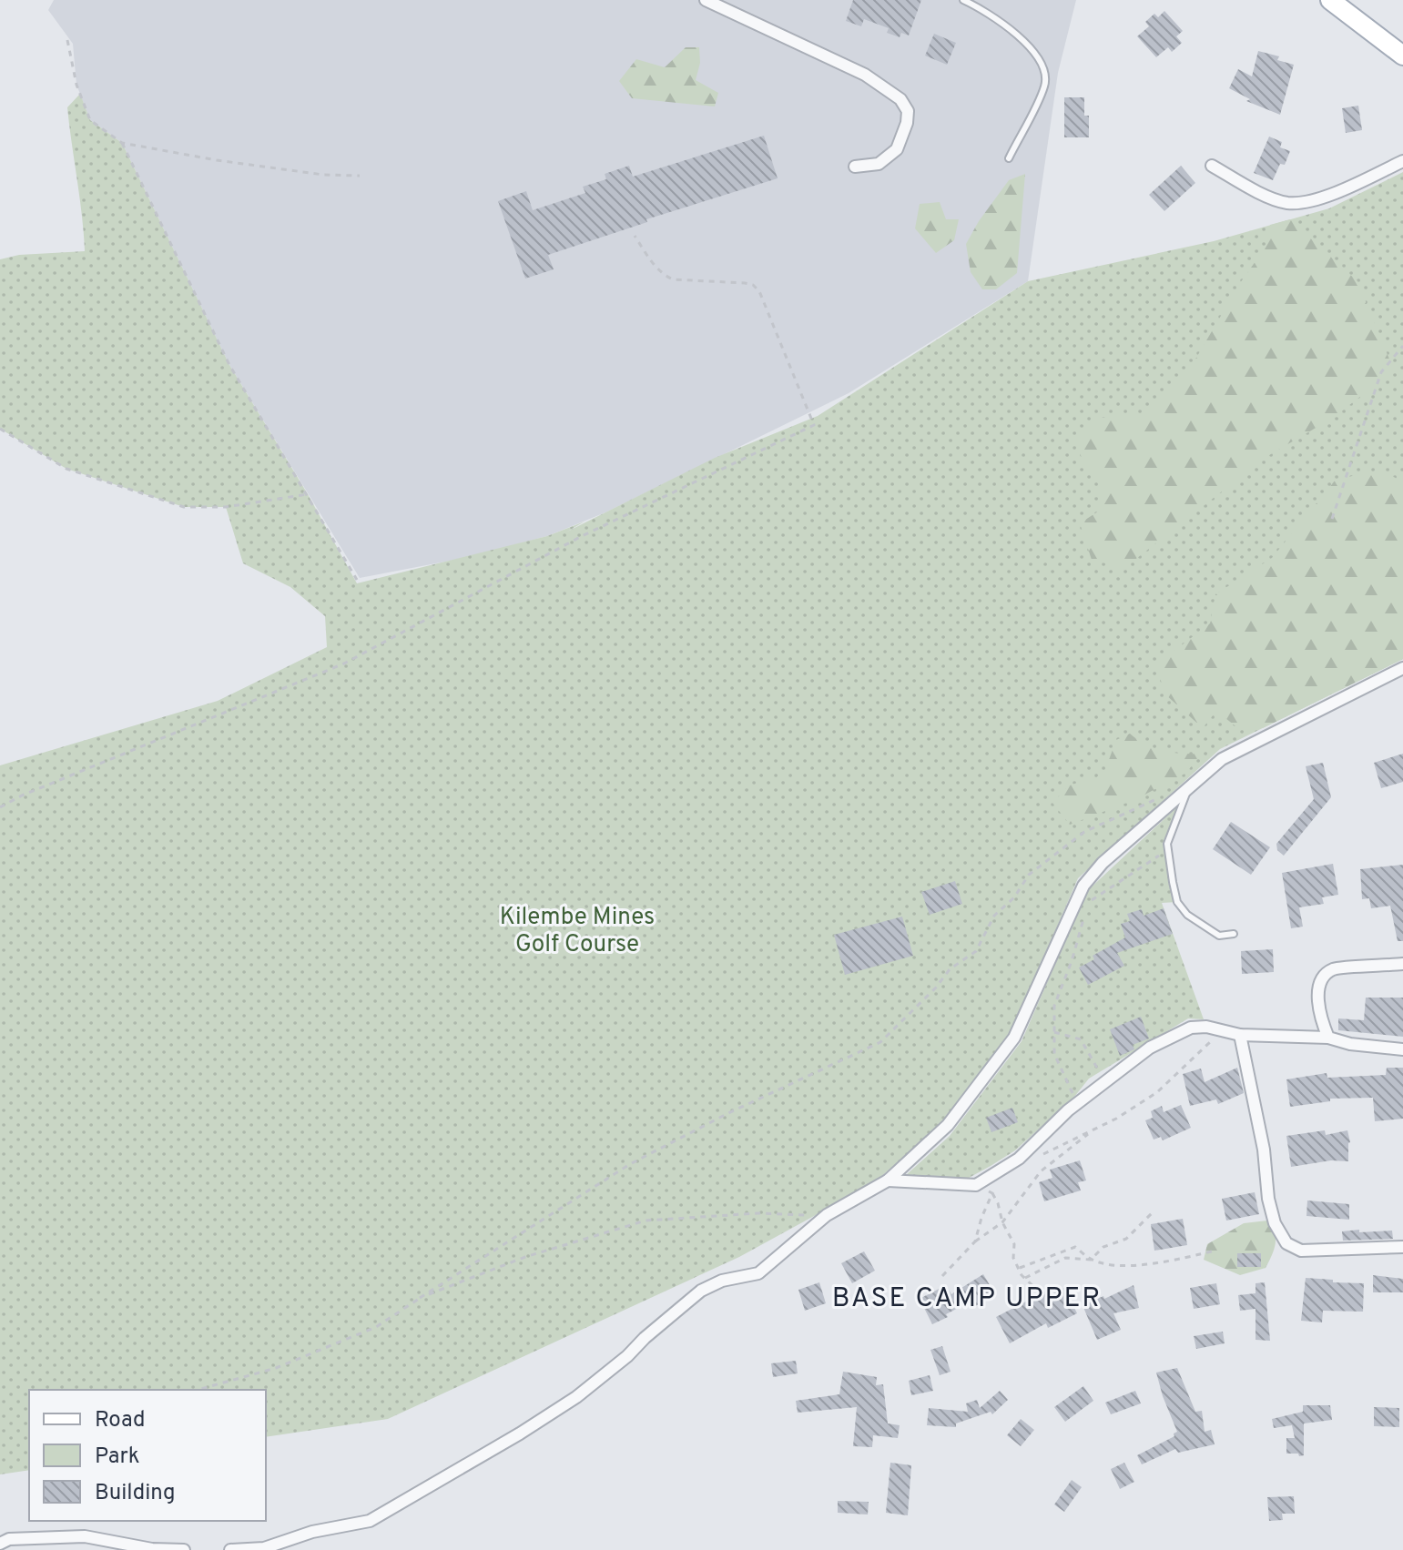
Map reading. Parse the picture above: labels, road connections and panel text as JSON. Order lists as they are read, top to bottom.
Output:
{
  "districts": ["BASE CAMP UPPER"],
  "parks": ["Kilembe Mines Golf Course"],
  "legend": ["Road", "Park", "Building"]
}
